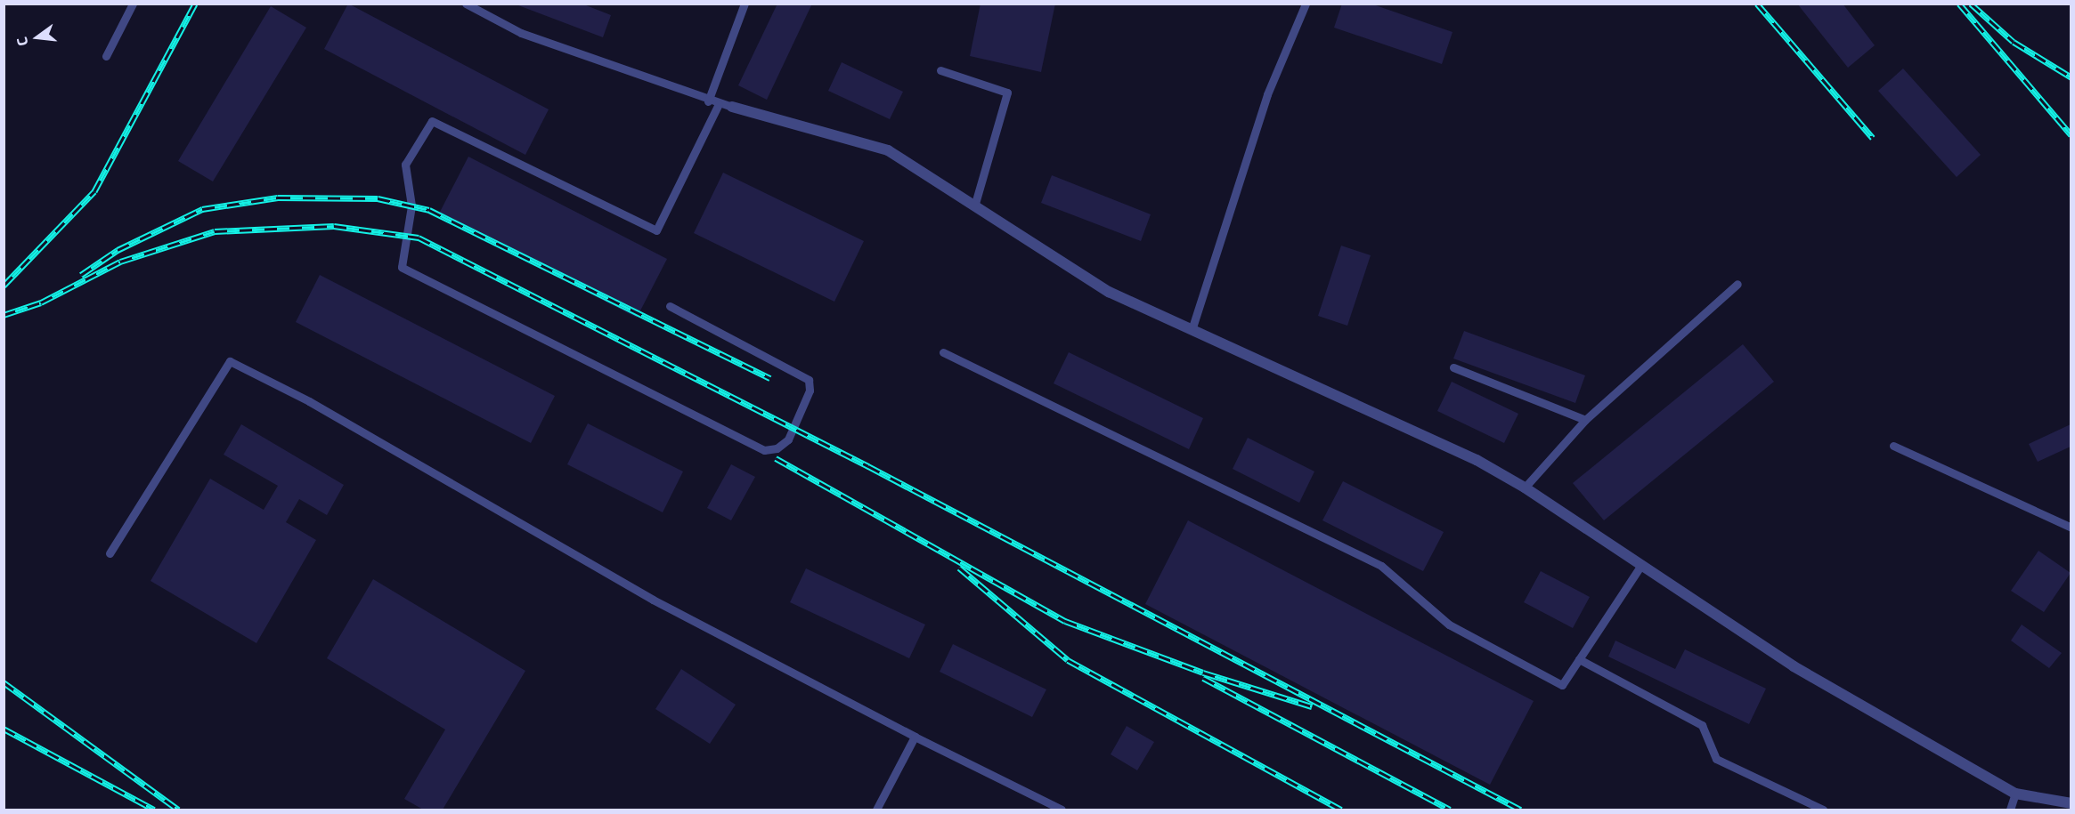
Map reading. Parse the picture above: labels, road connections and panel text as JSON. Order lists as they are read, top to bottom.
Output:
{
  "north": "left"
}
